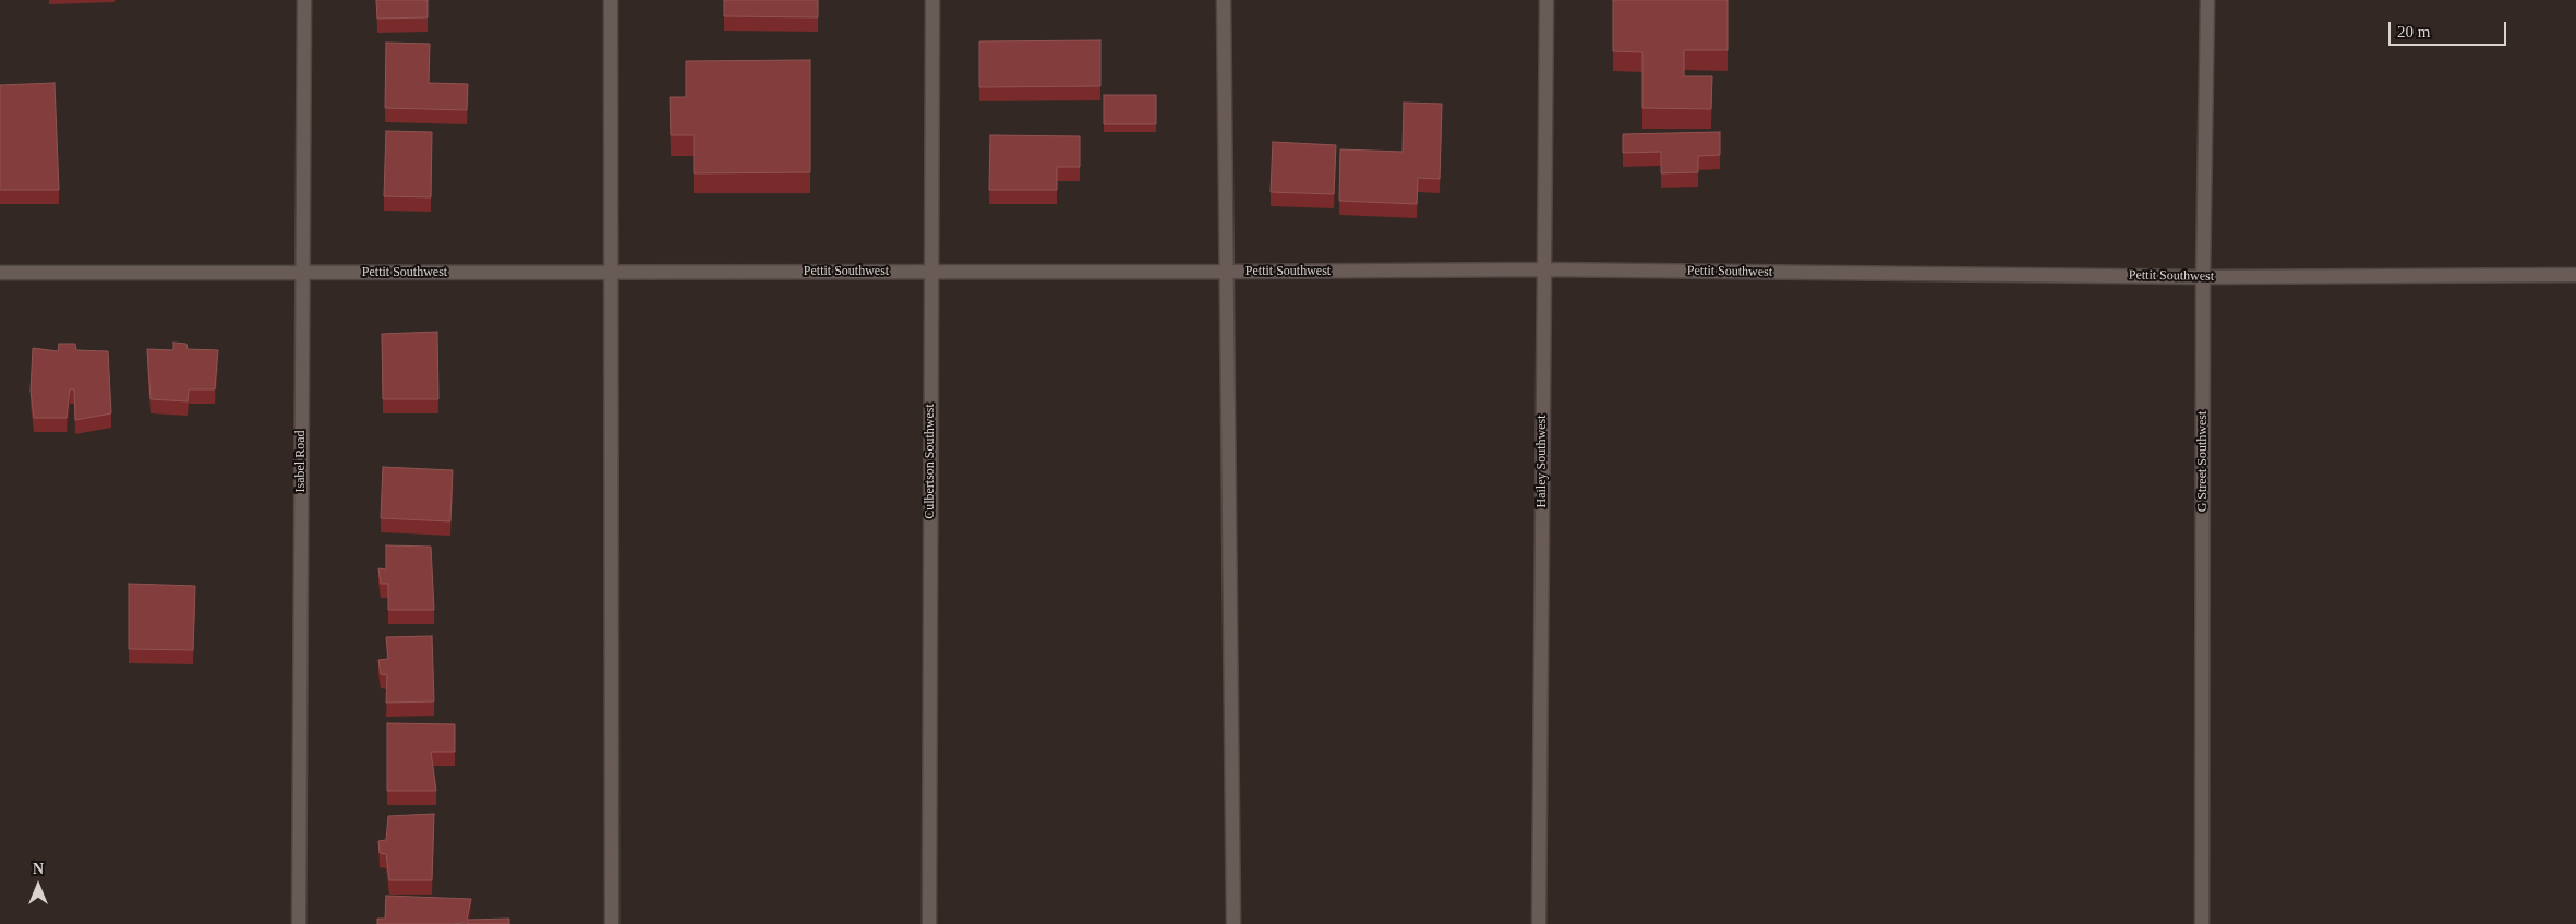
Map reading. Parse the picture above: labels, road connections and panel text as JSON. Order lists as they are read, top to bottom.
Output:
{
  "streets": {
    "street": [
      "Pettit Southwest",
      "Isabel Road",
      "Culbertson Southwest",
      "Hailey Southwest",
      "G Street Southwest"
    ]
  },
  "crossings": [
    ["Pettit Southwest", "Isabel Road"],
    ["Pettit Southwest", "Culbertson Southwest"],
    ["Pettit Southwest", "Hailey Southwest"],
    ["Pettit Southwest", "G Street Southwest"]
  ],
  "scale_bar": "20 m",
  "north": "top"
}
